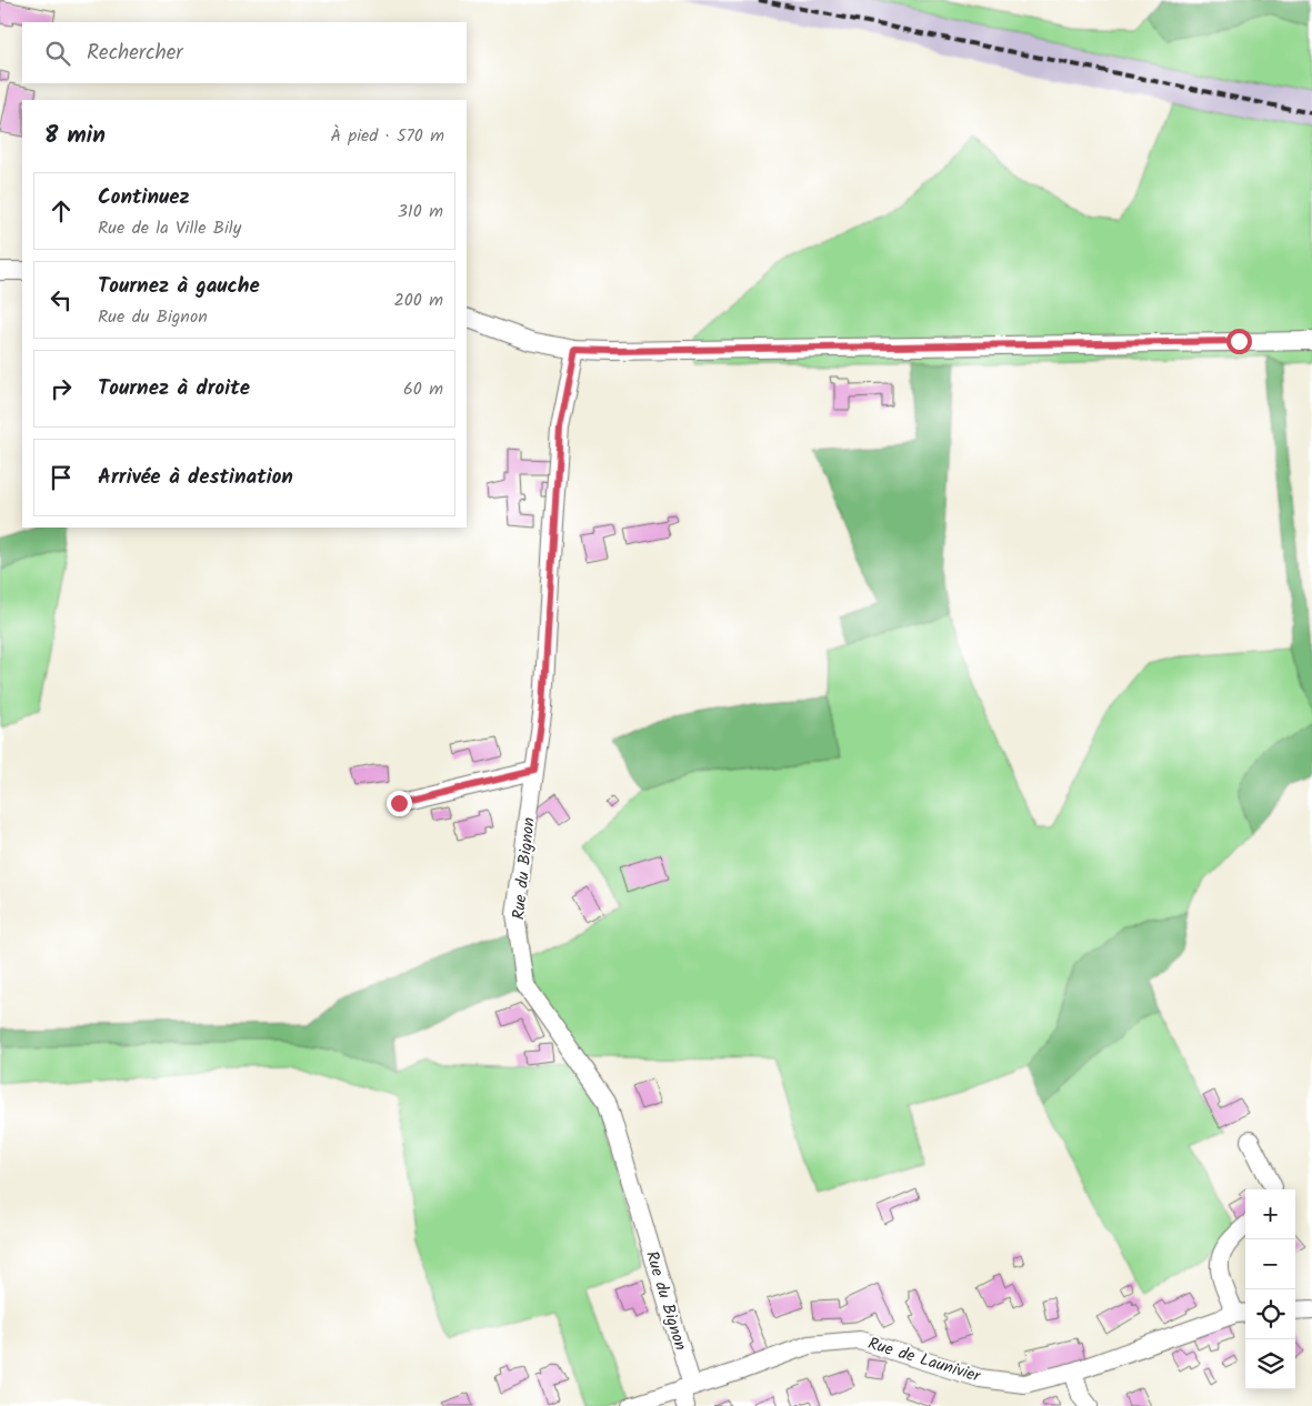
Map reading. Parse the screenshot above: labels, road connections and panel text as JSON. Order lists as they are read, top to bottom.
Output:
{
  "streets": {
    "street": ["Rue du Bignon", "Rue de Launivier"]
  },
  "crossings": [
    ["Rue du Bignon", "Rue de Launivier"]
  ],
  "page": {
    "search": "Rechercher",
    "heading": ["8 min", "À pied · 570 m"],
    "list": [
      ["Continuez", "Rue de la Ville Bily", "310 m"],
      ["Tournez à gauche", "Rue du Bignon", "200 m"],
      ["Tournez à droite", "60 m"],
      "Arrivée à destination"
    ],
    "map_buttons": ["+", "−"]
  }
}
